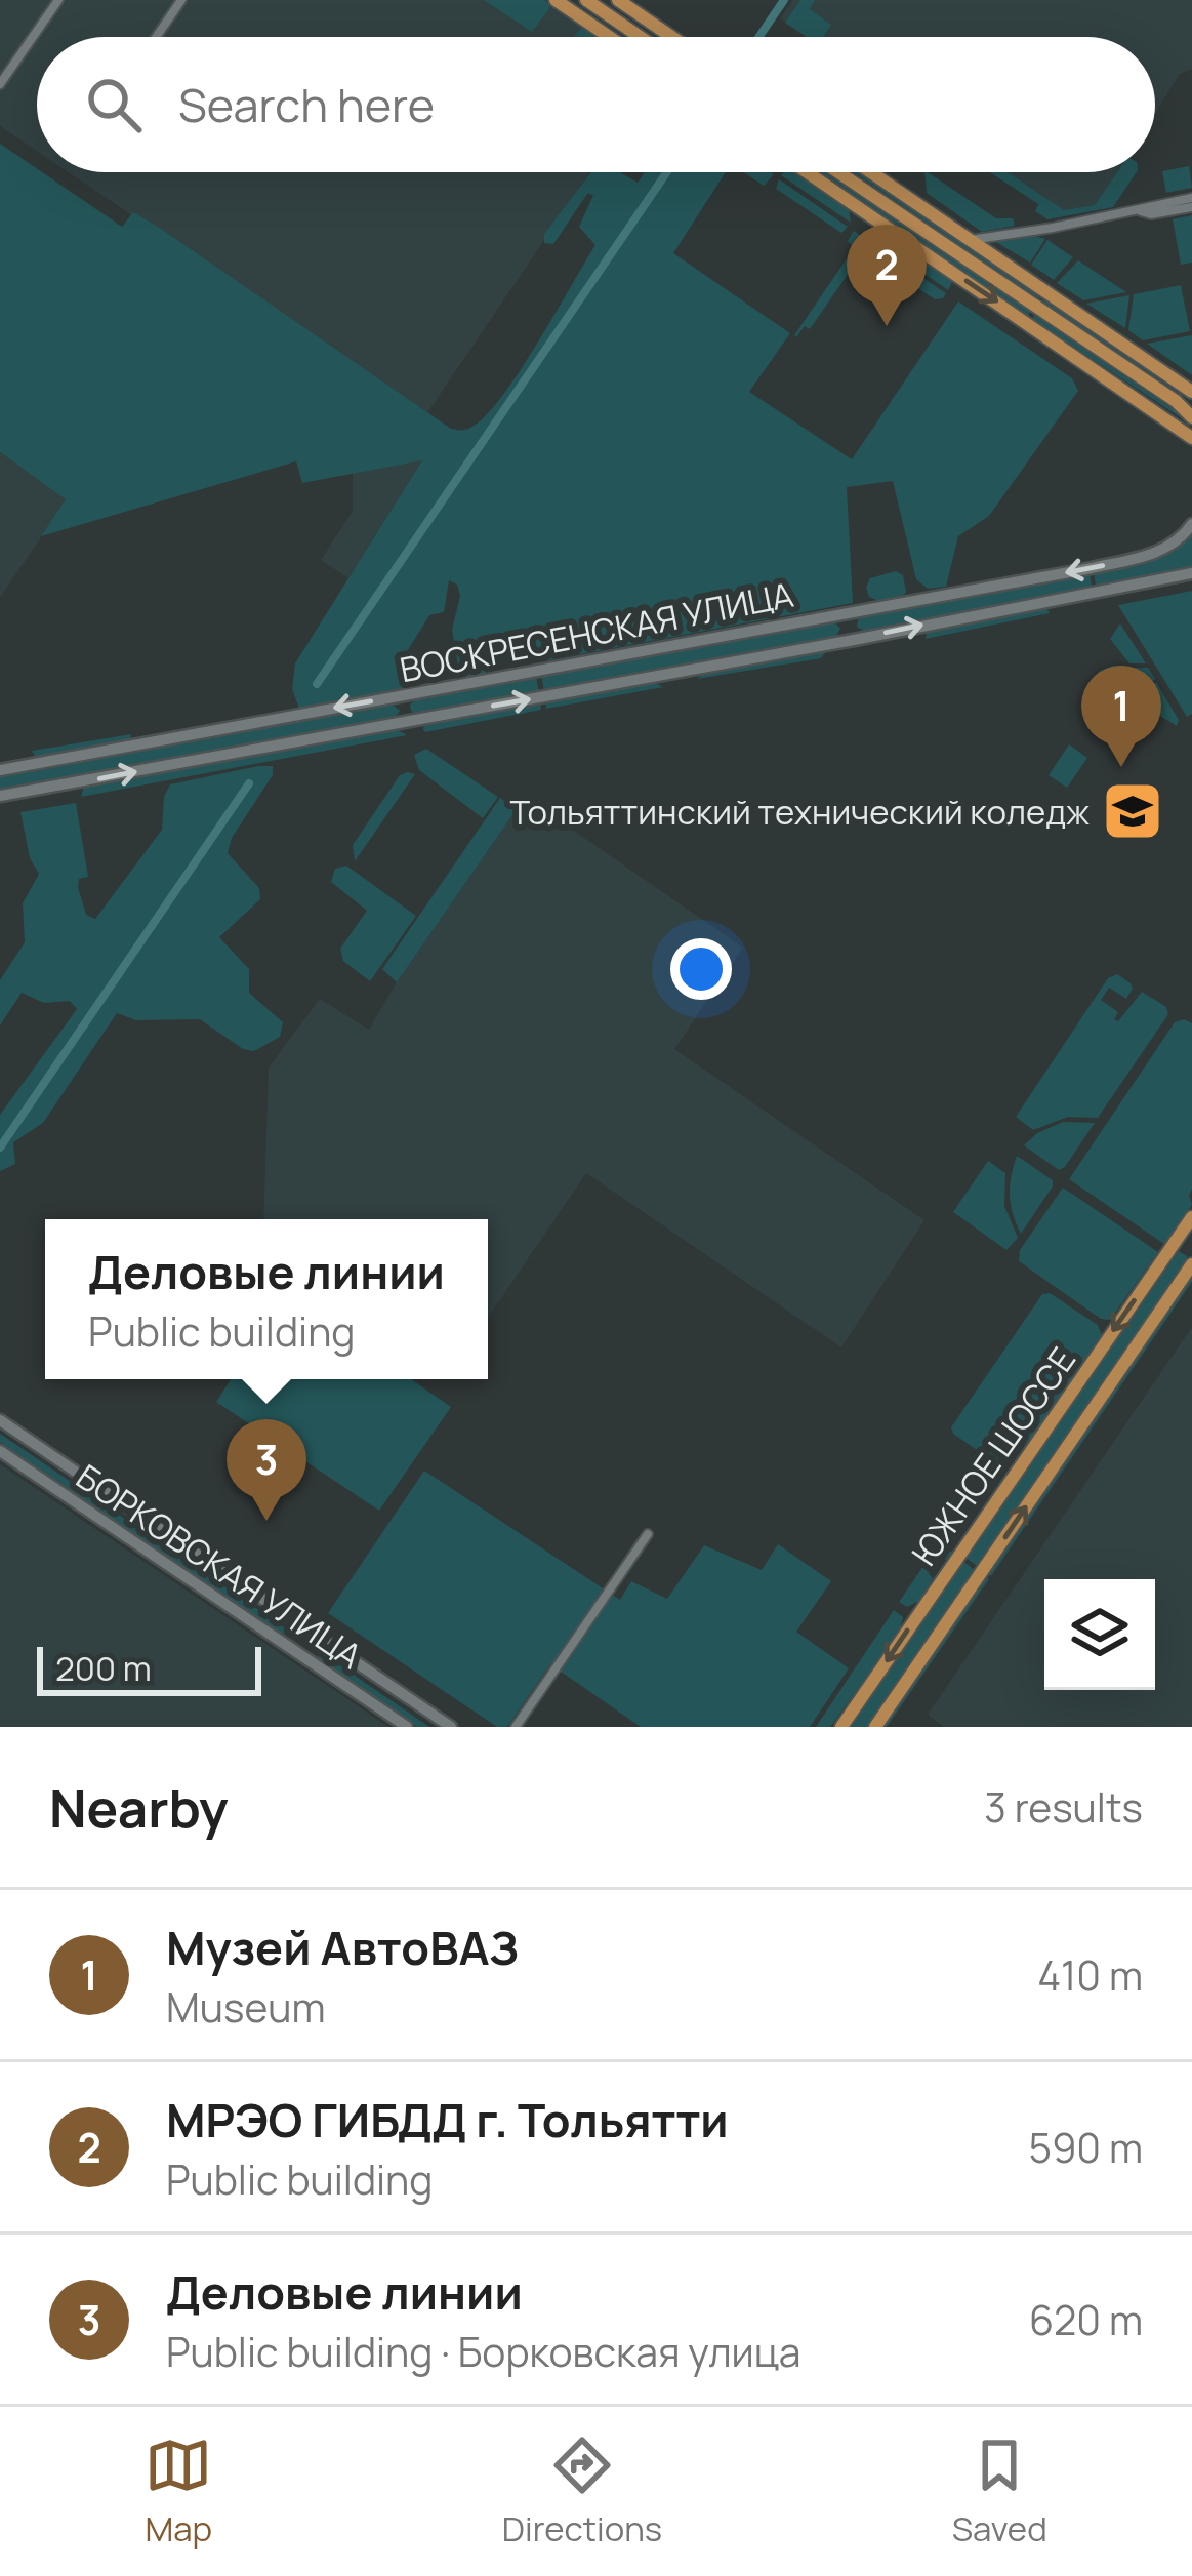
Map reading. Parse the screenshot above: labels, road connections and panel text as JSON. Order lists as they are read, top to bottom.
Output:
{
  "streets": {
    "main road": ["ВОСКРЕСЕНСКАЯ УЛИЦА", "ЮЖНОЕ ШОССЕ", "БОРКОВСКАЯ УЛИЦА"]
  },
  "places": {
    "school or university": ["Тольяттинский технический коледж"]
  },
  "scale_bar": "200 m",
  "page": {
    "search": "Search here",
    "pins": ["2", "1", "3"],
    "popup": ["Деловые линии", "Public building"],
    "scale": "200 m",
    "heading": ["Nearby", "3 results"],
    "list": [
      {
        "mark": "1",
        "name": "Музей АвтоВАЗ",
        "note": "Museum",
        "value": "410 m"
      },
      {
        "mark": "2",
        "name": "МРЭО ГИБДД г. Тольятти",
        "note": "Public building",
        "value": "590 m"
      },
      {
        "mark": "3",
        "name": "Деловые линии",
        "note": "Public building · Борковская улица",
        "value": "620 m"
      }
    ],
    "nav": ["Map", "Directions", "Saved"]
  }
}
